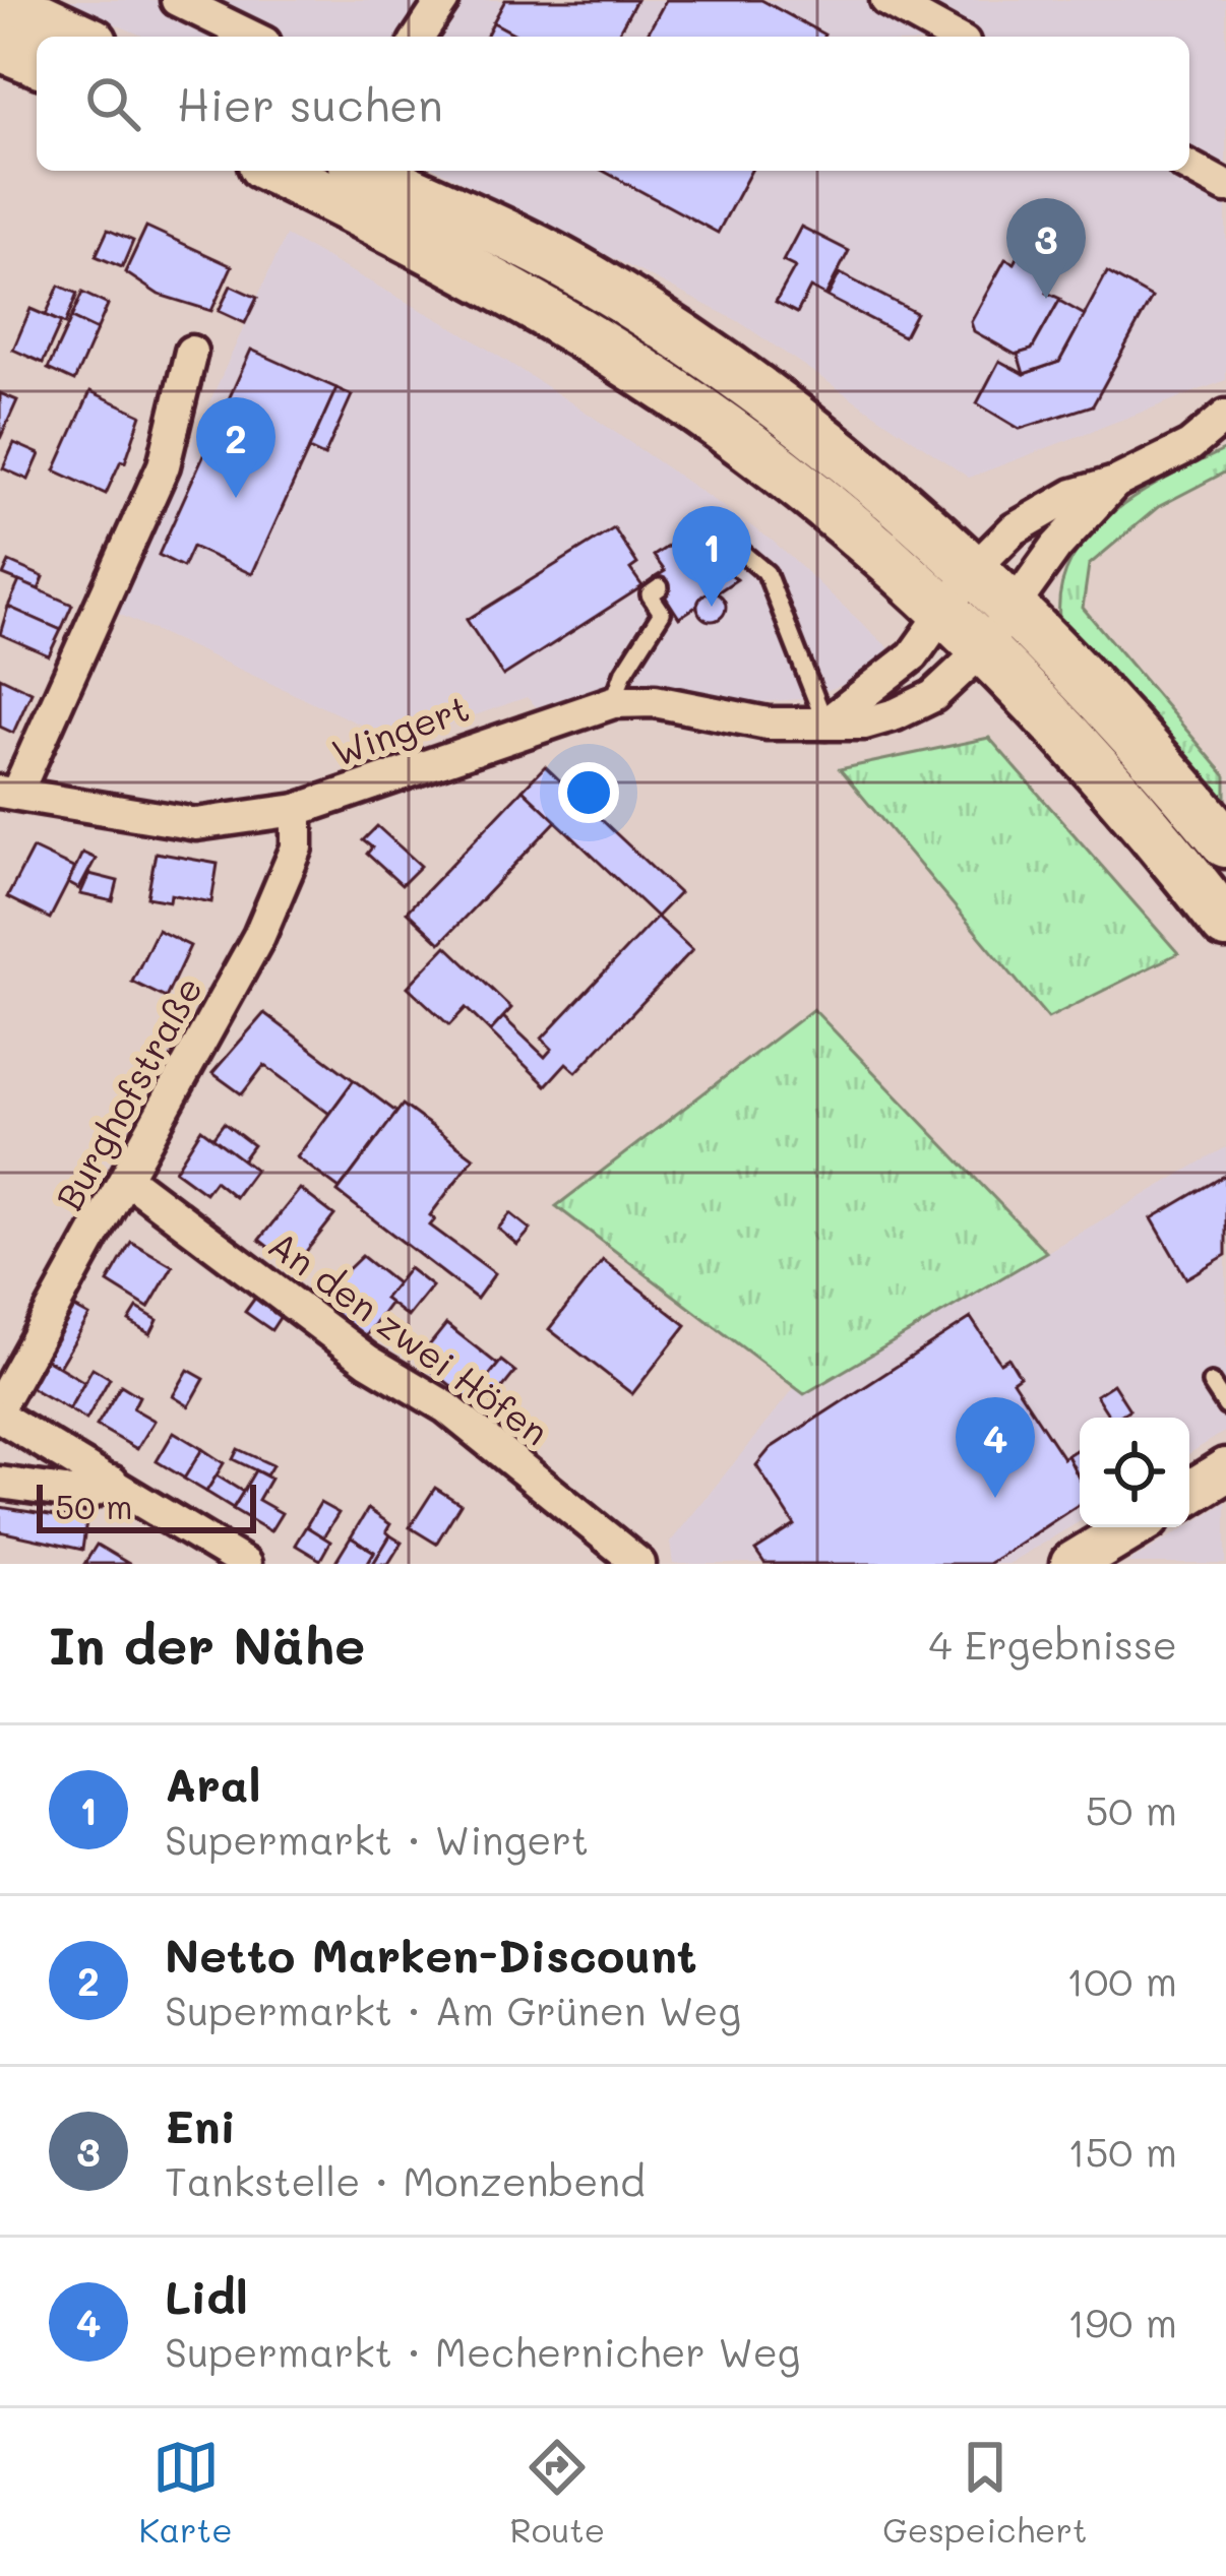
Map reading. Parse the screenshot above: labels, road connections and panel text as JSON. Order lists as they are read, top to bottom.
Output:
{
  "streets": {
    "street": ["Wingert", "Burghofstraße", "An den zwei Höfen"]
  },
  "crossings": [
    ["Wingert", "Burghofstraße"],
    ["Burghofstraße", "An den zwei Höfen"]
  ],
  "scale_bar": "50 m",
  "page": {
    "search": "Hier suchen",
    "pins": [
      "3",
      "2",
      "1",
      "4"
    ],
    "scale": "50 m",
    "heading": ["In der Nähe", "4 Ergebnisse"],
    "list": [
      {
        "mark": "1",
        "name": "Aral",
        "note": "Supermarkt · Wingert",
        "value": "50 m"
      },
      {
        "mark": "2",
        "name": "Netto Marken-Discount",
        "note": "Supermarkt · Am Grünen Weg",
        "value": "100 m"
      },
      {
        "mark": "3",
        "name": "Eni",
        "note": "Tankstelle · Monzenbend",
        "value": "150 m"
      },
      {
        "mark": "4",
        "name": "Lidl",
        "note": "Supermarkt · Mechernicher Weg",
        "value": "190 m"
      }
    ],
    "nav": ["Karte", "Route", "Gespeichert"]
  }
}
